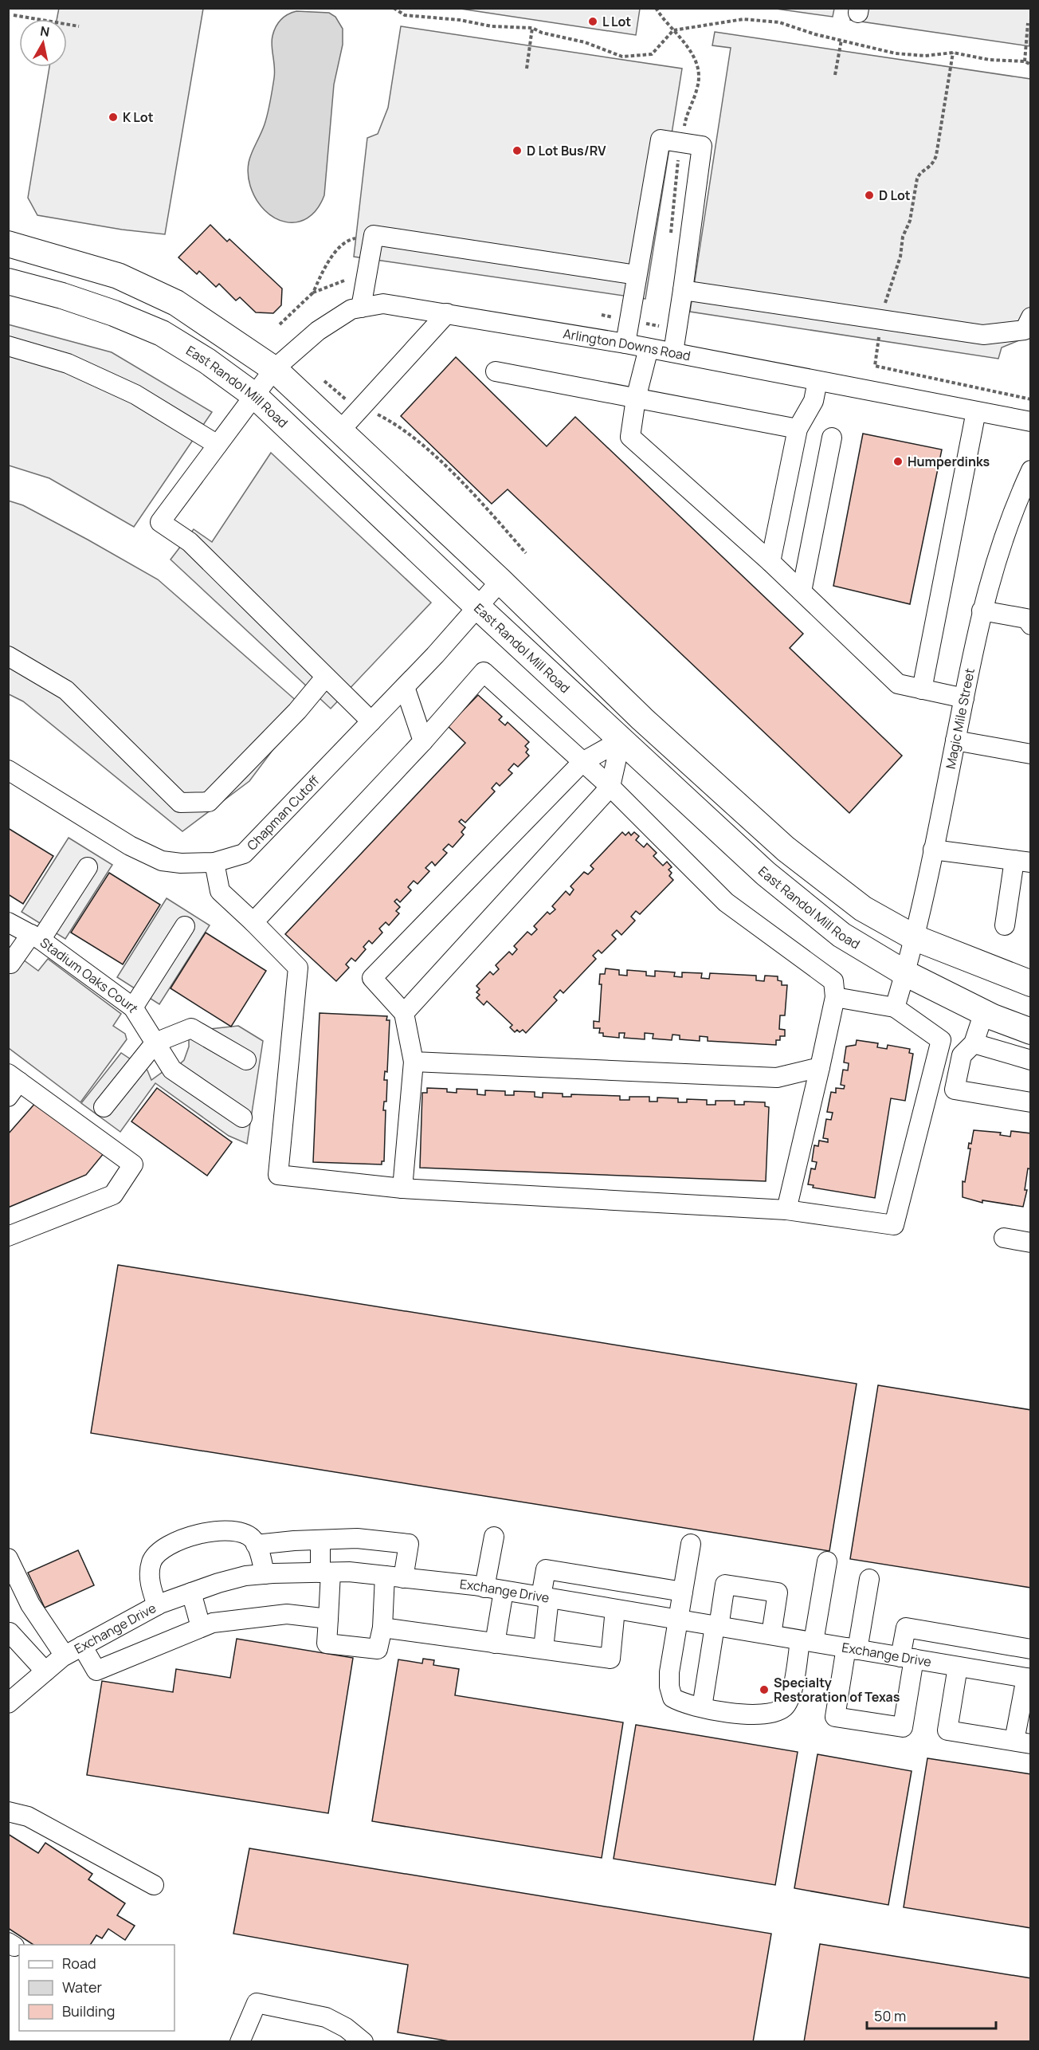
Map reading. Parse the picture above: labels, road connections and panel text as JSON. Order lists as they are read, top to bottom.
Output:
{
  "streets": {
    "main road": ["East Randol Mill Road"],
    "street": [
      "Arlington Downs Road",
      "Magic Mile Street",
      "Chapman Cutoff",
      "Stadium Oaks Court",
      "Exchange Drive"
    ]
  },
  "crossings": [
    ["Arlington Downs Road", "East Randol Mill Road"],
    ["East Randol Mill Road", "Magic Mile Street"],
    ["East Randol Mill Road", "Chapman Cutoff"]
  ],
  "places": [
    "L Lot",
    "K Lot",
    "D Lot Bus/RV",
    "D Lot",
    "Humperdinks",
    "Specialty Restoration of Texas"
  ],
  "legend": ["Road", "Water", "Building"],
  "scale_bar": "50 m",
  "north": "top"
}
